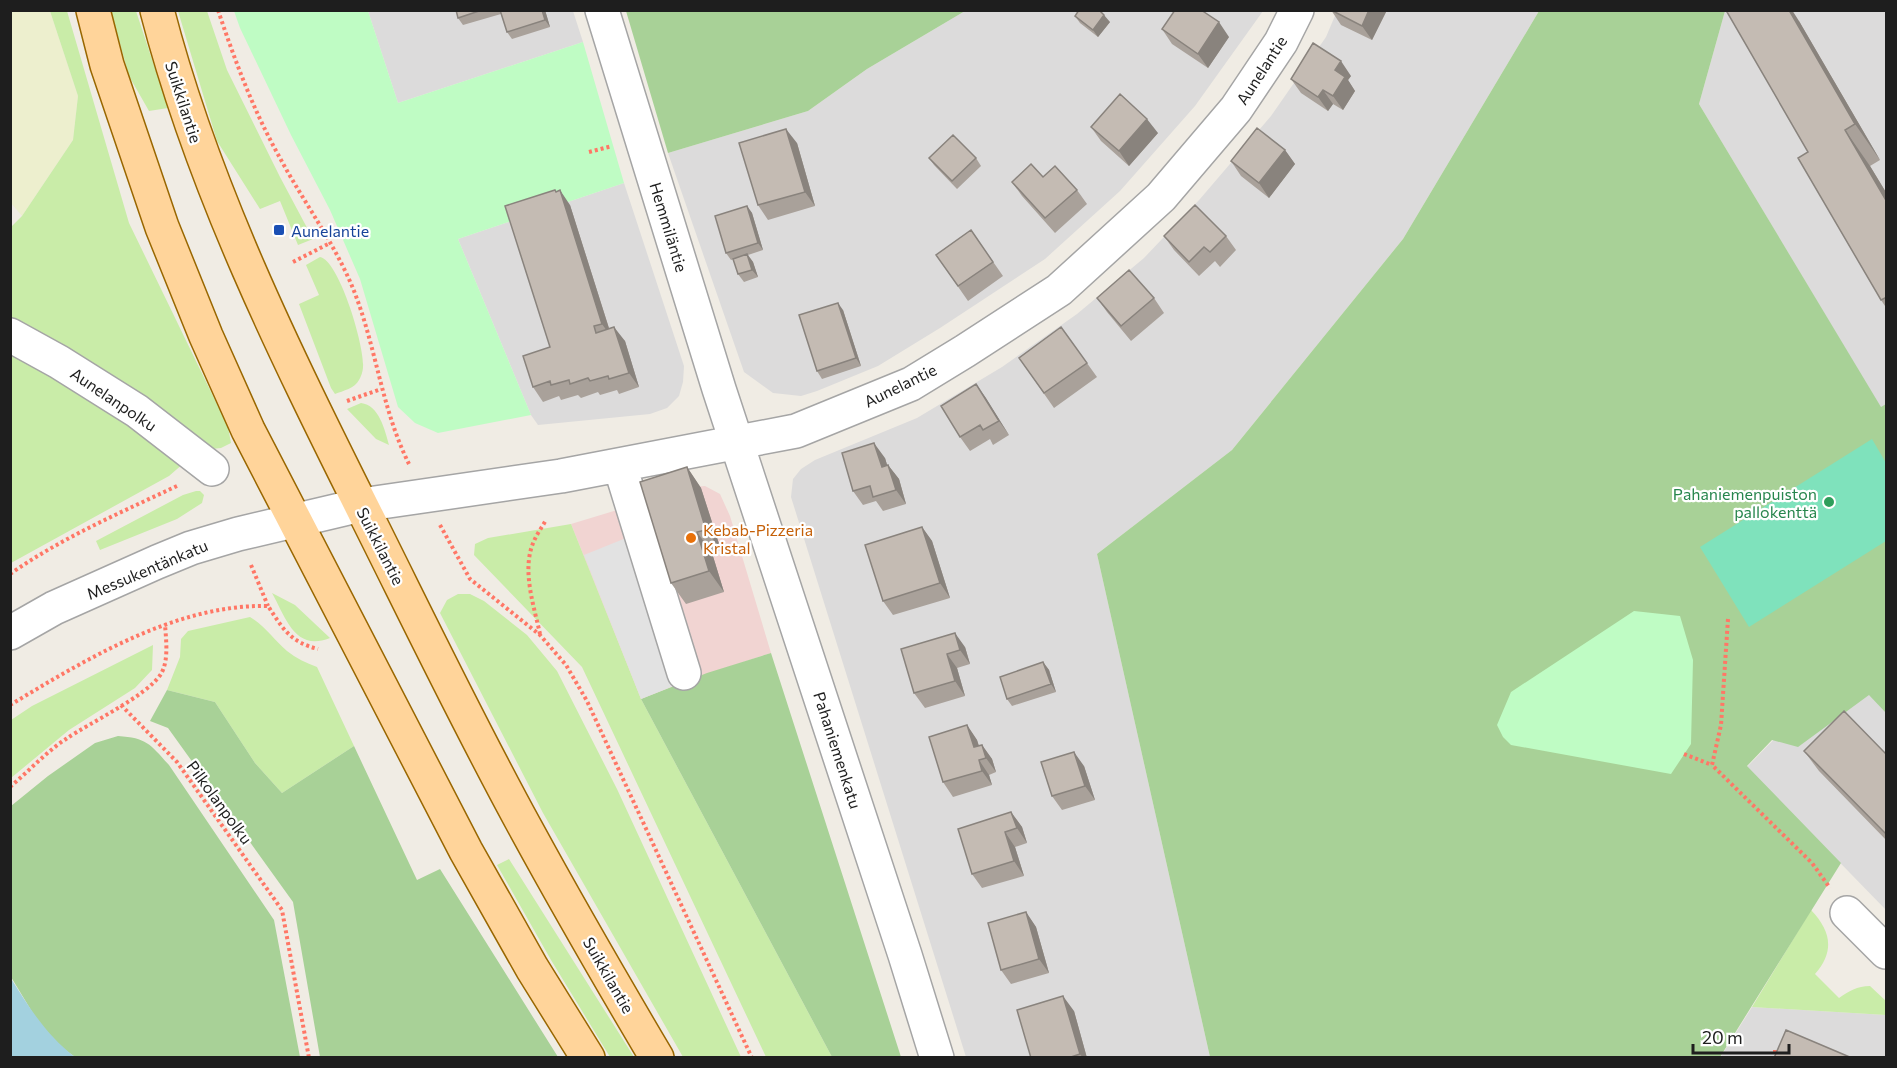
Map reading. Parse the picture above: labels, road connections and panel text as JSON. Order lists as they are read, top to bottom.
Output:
{
  "streets": {
    "main road": ["Suikkilantie"],
    "street": [
      "Aunelantie",
      "Hemmiläntie",
      "Aunelanpolku",
      "Messukentänkatu",
      "Pahaniemenkatu"
    ],
    "path": ["Pilkolanpolku"]
  },
  "crossings": [
    ["Aunelantie", "Suikkilantie"],
    ["Aunelantie", "Hemmiläntie"],
    ["Aunelantie", "Messukentänkatu"],
    ["Aunelantie", "Pahaniemenkatu"],
    ["Suikkilantie", "Messukentänkatu"],
    ["Hemmiläntie", "Pahaniemenkatu"]
  ],
  "places": {
    "transit": ["Aunelantie"],
    "other": ["Pahaniemenpuiston pallokenttä", "Kebab-Pizzeria Kristal"]
  },
  "scale_bar": "20 m"
}
